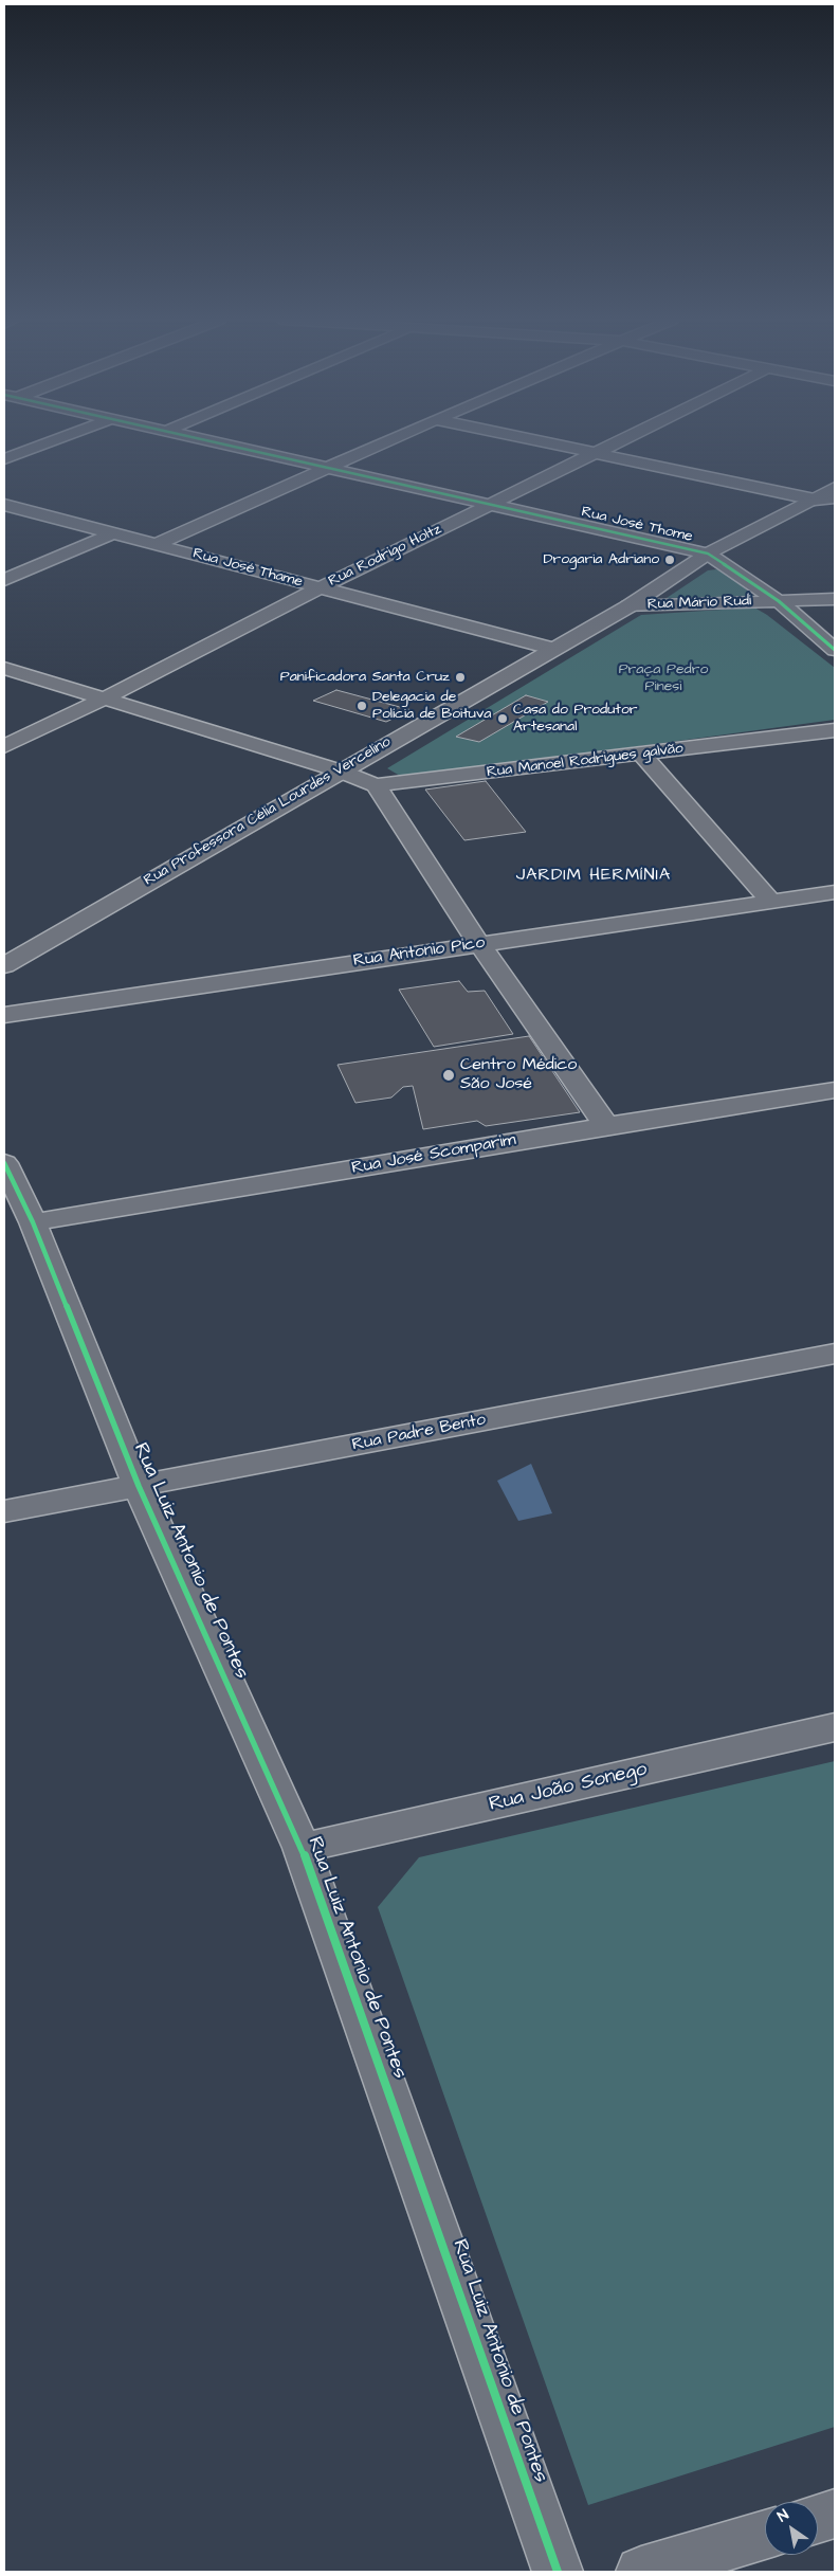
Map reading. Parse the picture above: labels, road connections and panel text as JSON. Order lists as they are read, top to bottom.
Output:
{
  "streets": {
    "street": [
      "Rua José Thome",
      "Rua Rodrigo Holtz",
      "Rua José Thame",
      "Rua Mário Rudi",
      "Rua Manoel Rodrigues galvão",
      "Rua Professora Célia Lourdes Vercelino",
      "Rua Antonio Pico",
      "Rua José Scomparim",
      "Rua Padre Bento",
      "Rua Luiz Antonio de Pontes",
      "Rua João Sonego"
    ]
  },
  "crossings": [
    ["Rua José Thome", "Rua Rodrigo Holtz"],
    ["Rua José Thome", "Rua Professora Célia Lourdes Vercelino"],
    ["Rua Rodrigo Holtz", "Rua José Thame"],
    ["Rua Rodrigo Holtz", "Rua Manoel Rodrigues galvão"],
    ["Rua José Thame", "Rua Professora Célia Lourdes Vercelino"],
    ["Rua Mário Rudi", "Rua Professora Célia Lourdes Vercelino"],
    ["Rua Manoel Rodrigues galvão", "Rua Professora Célia Lourdes Vercelino"],
    ["Rua José Scomparim", "Rua Luiz Antonio de Pontes"],
    ["Rua Padre Bento", "Rua Luiz Antonio de Pontes"],
    ["Rua Luiz Antonio de Pontes", "Rua João Sonego"]
  ],
  "districts": ["JARDIM HERMÍNIA"],
  "parks": ["Praça Pedro Pinesi"],
  "places": [
    "Drogaria Adriano",
    "Panificadora Santa Cruz",
    "Delegacia de Polícia de Boituva",
    "Casa do Produtor Artesanal",
    "Centro Médico São José"
  ],
  "north": "top left"
}
